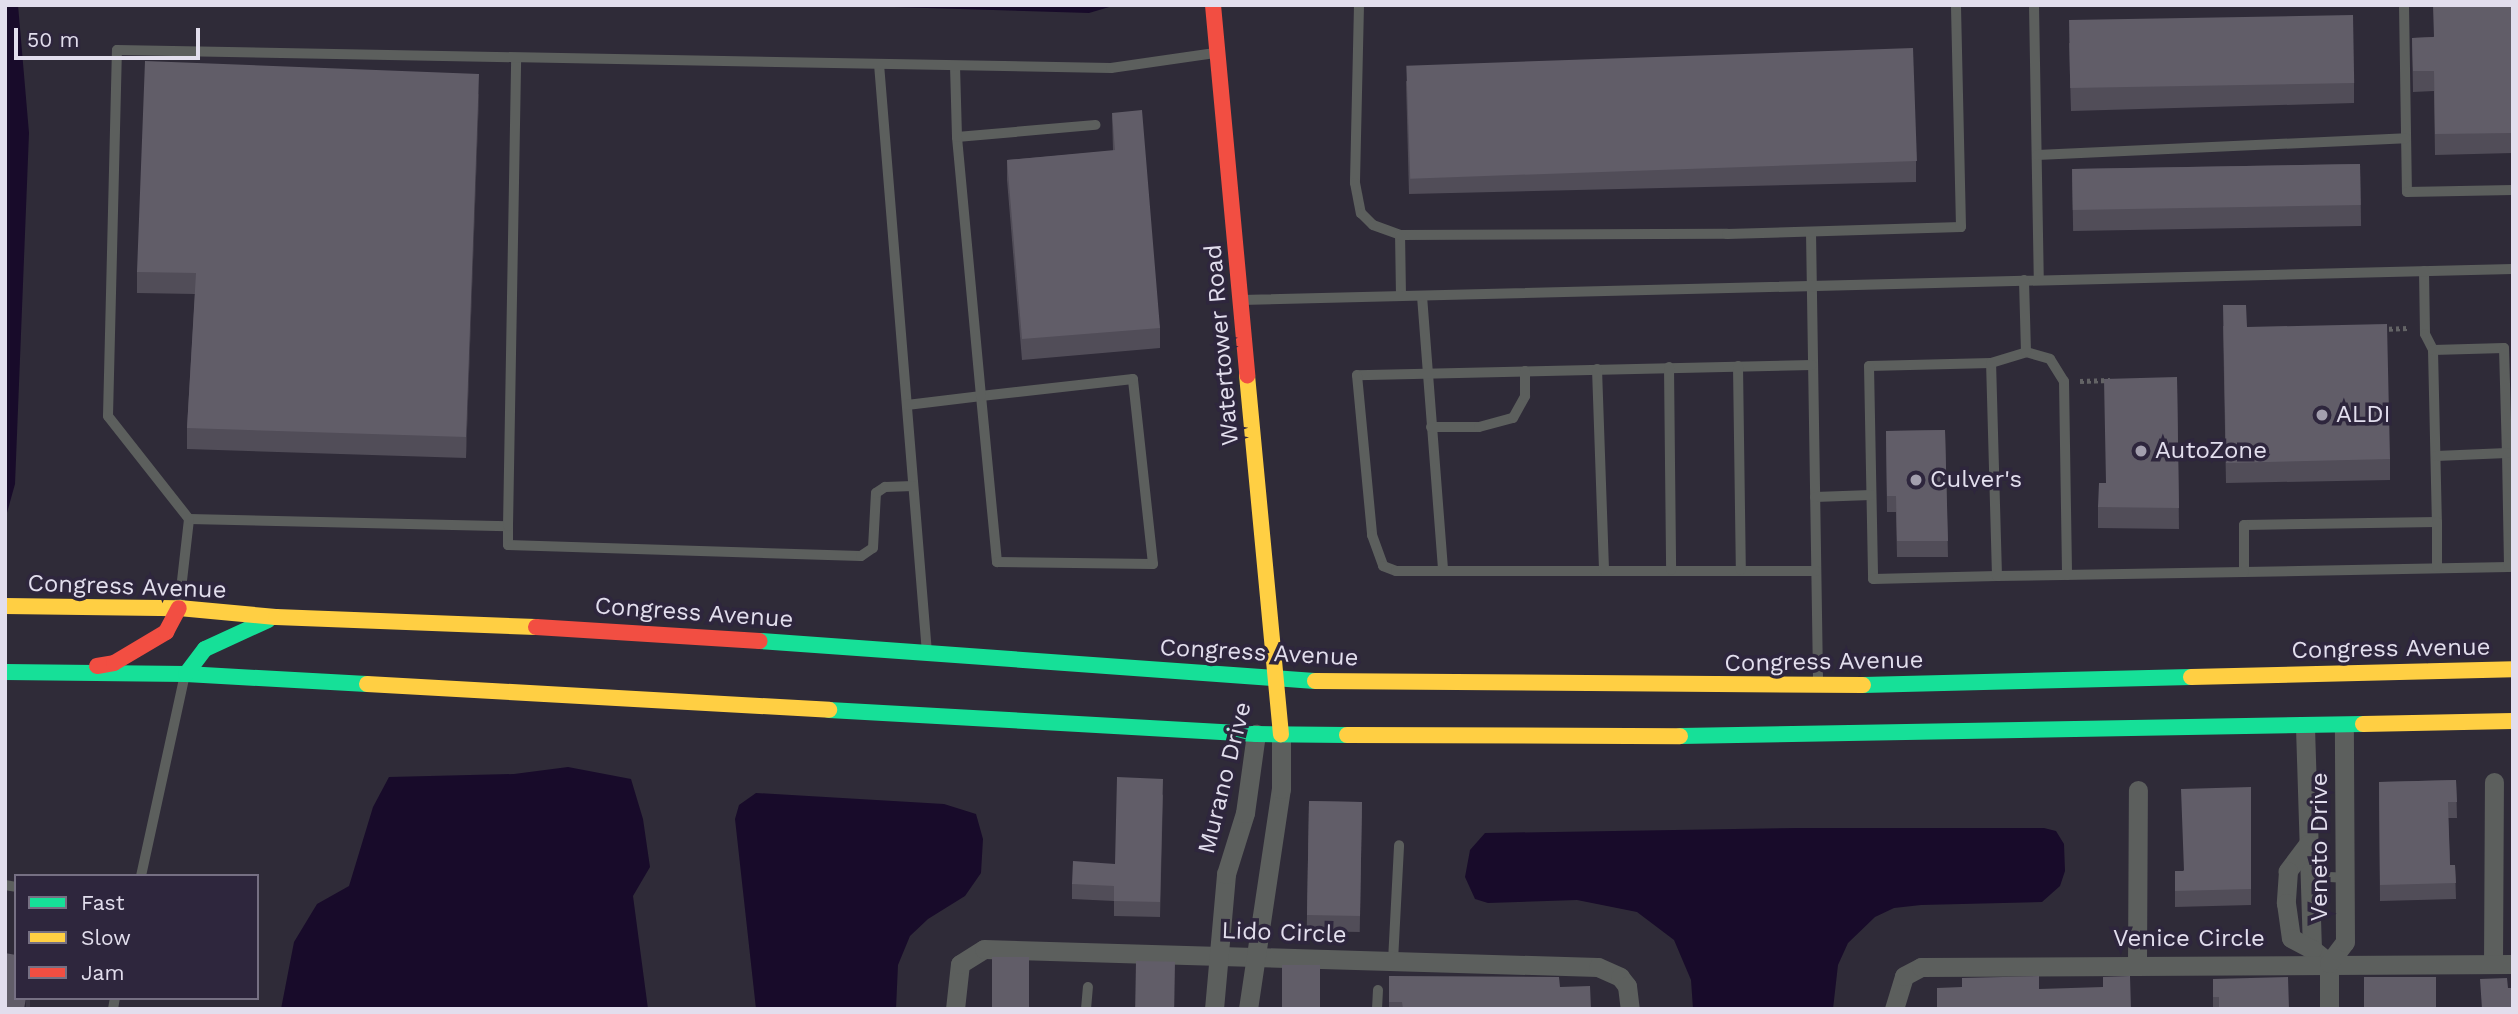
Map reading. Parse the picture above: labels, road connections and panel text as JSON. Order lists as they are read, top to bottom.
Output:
{
  "streets": {
    "street": [
      "Watertower Road",
      "Congress Avenue",
      "Murano Drive",
      "Veneto Drive",
      "Lido Circle",
      "Venice Circle"
    ]
  },
  "crossings": [
    ["Watertower Road", "Congress Avenue"],
    ["Watertower Road", "Murano Drive"],
    ["Congress Avenue", "Murano Drive"],
    ["Murano Drive", "Lido Circle"],
    ["Veneto Drive", "Venice Circle"]
  ],
  "places": ["ALDI", "AutoZone", "Culver's"],
  "legend": ["Fast", "Slow", "Jam"],
  "scale_bar": "50 m"
}
